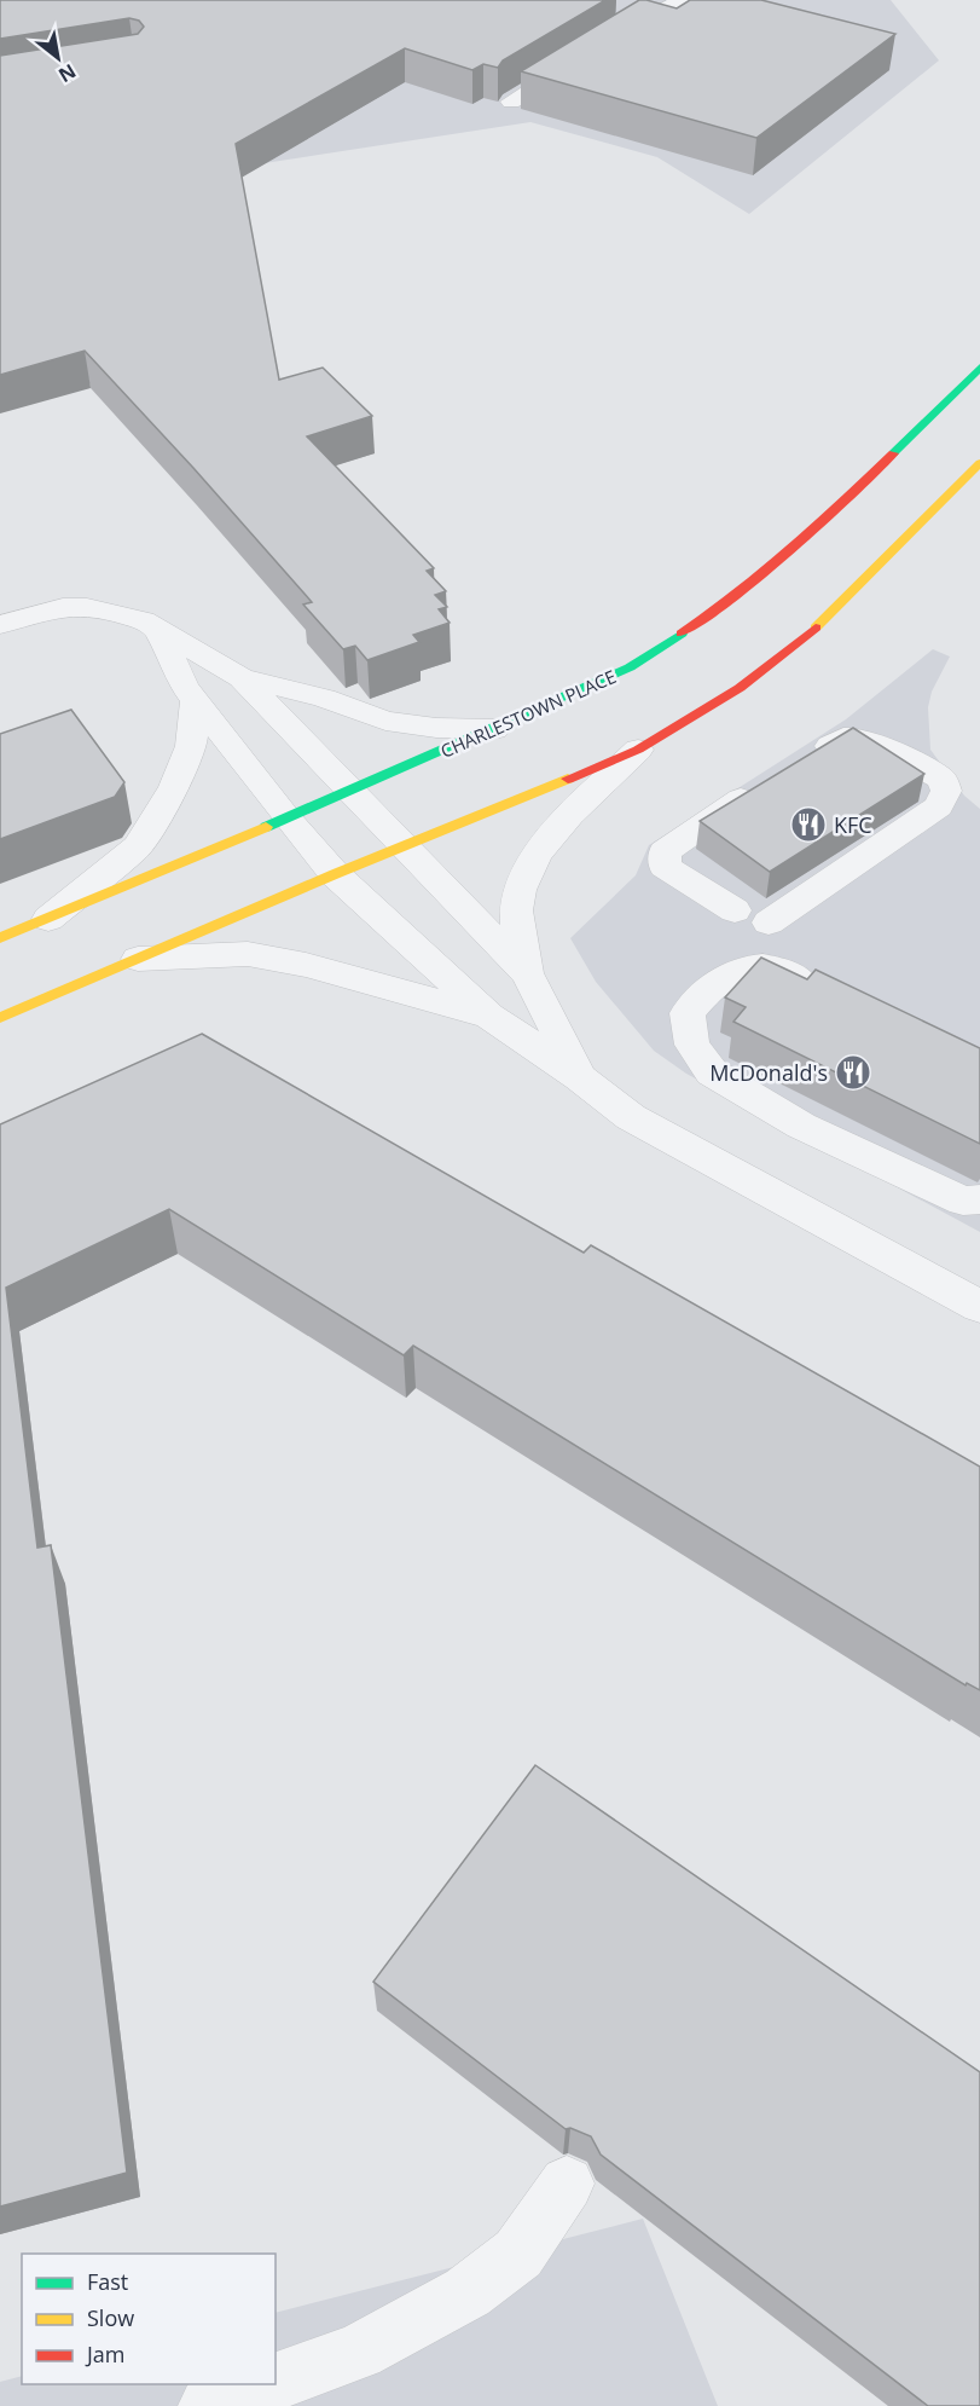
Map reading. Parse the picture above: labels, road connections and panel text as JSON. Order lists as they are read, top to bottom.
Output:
{
  "streets": {
    "street": ["CHARLESTOWN PLACE"]
  },
  "places": {
    "restaurant": ["KFC", "McDonald's"]
  },
  "legend": ["Fast", "Slow", "Jam"],
  "north": "bottom right"
}
